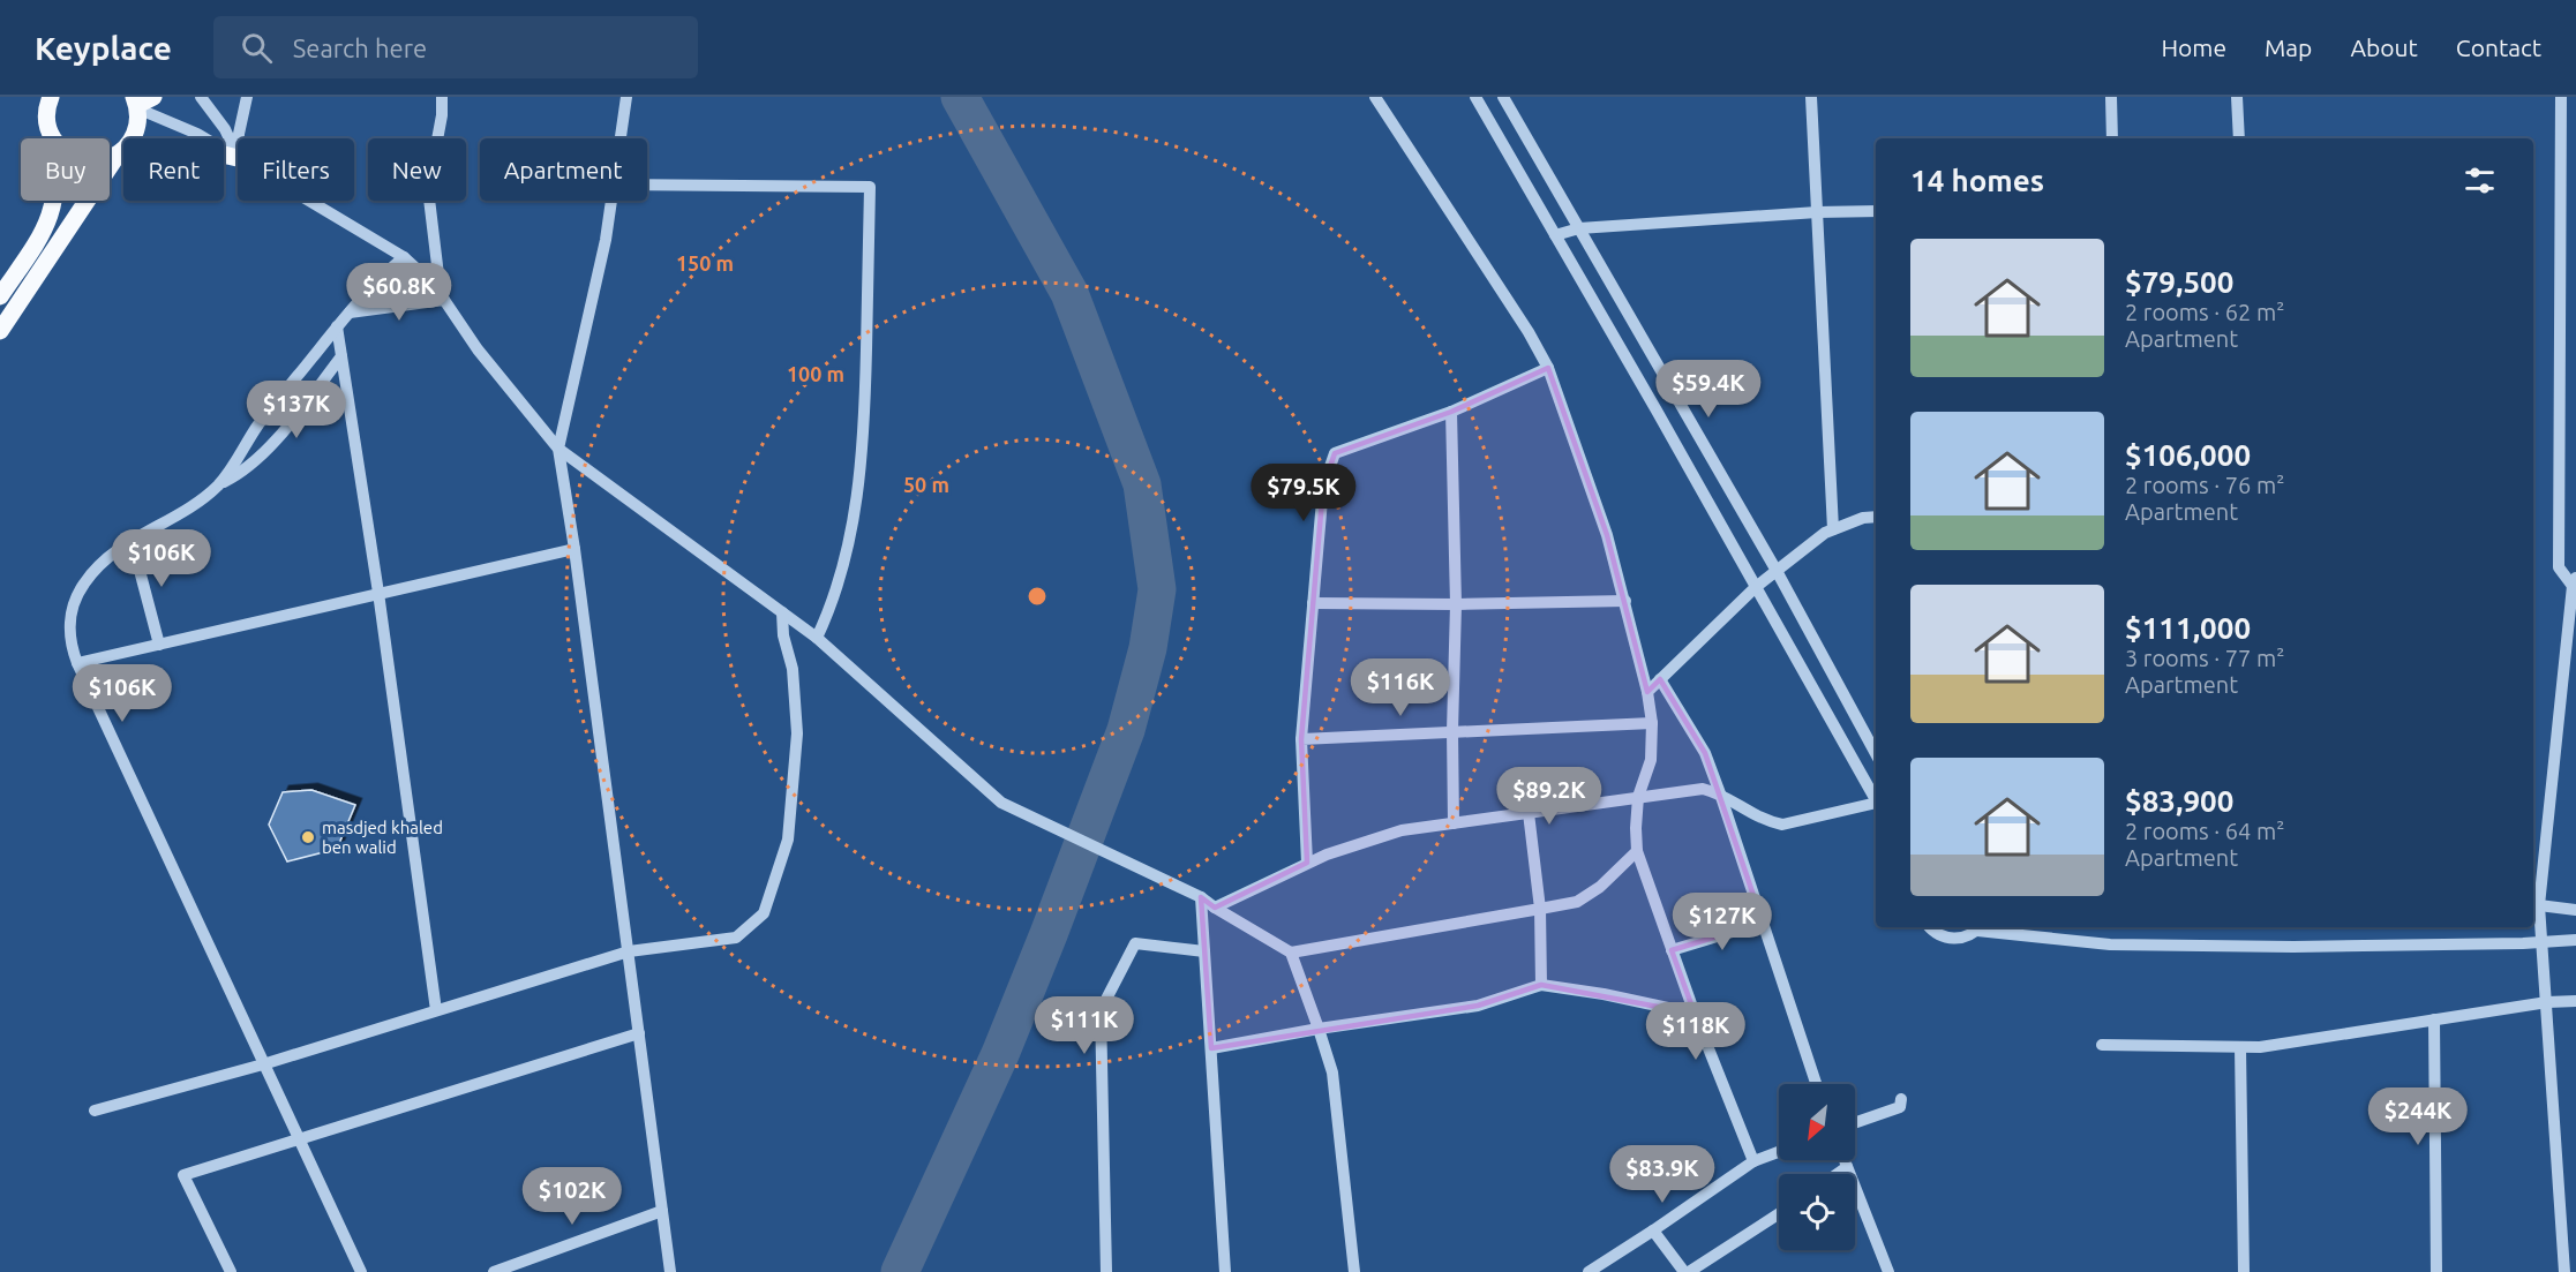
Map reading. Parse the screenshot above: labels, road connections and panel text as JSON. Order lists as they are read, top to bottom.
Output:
{
  "places": ["masdjed khaled ben walid"],
  "north": "bottom left",
  "page": {
    "header": "Keyplace",
    "search": "Search here",
    "nav": [
      "Home",
      "Map",
      "About",
      "Contact"
    ],
    "chip": [
      "Buy",
      "Rent",
      "Filters",
      "New",
      "Apartment"
    ],
    "heading": "14 homes",
    "list": [
      {
        "name": "$79,500",
        "note": "2 rooms · 62 m² · Apartment"
      },
      {
        "name": "$106,000",
        "note": "2 rooms · 76 m² · Apartment"
      },
      {
        "name": "$111,000",
        "note": "3 rooms · 77 m² · Apartment"
      },
      {
        "name": "$83,900",
        "note": "2 rooms · 64 m² · Apartment"
      }
    ],
    "price": [
      "$60.8K",
      "$59.4K",
      "$137K",
      "$79.5K",
      "$106K",
      "$116K",
      "$106K",
      "$89.2K",
      "$127K",
      "$111K",
      "$118K",
      "$244K",
      "$83.9K",
      "$102K"
    ]
  },
  "rings": ["150 m", "100 m", "50 m"]
}
